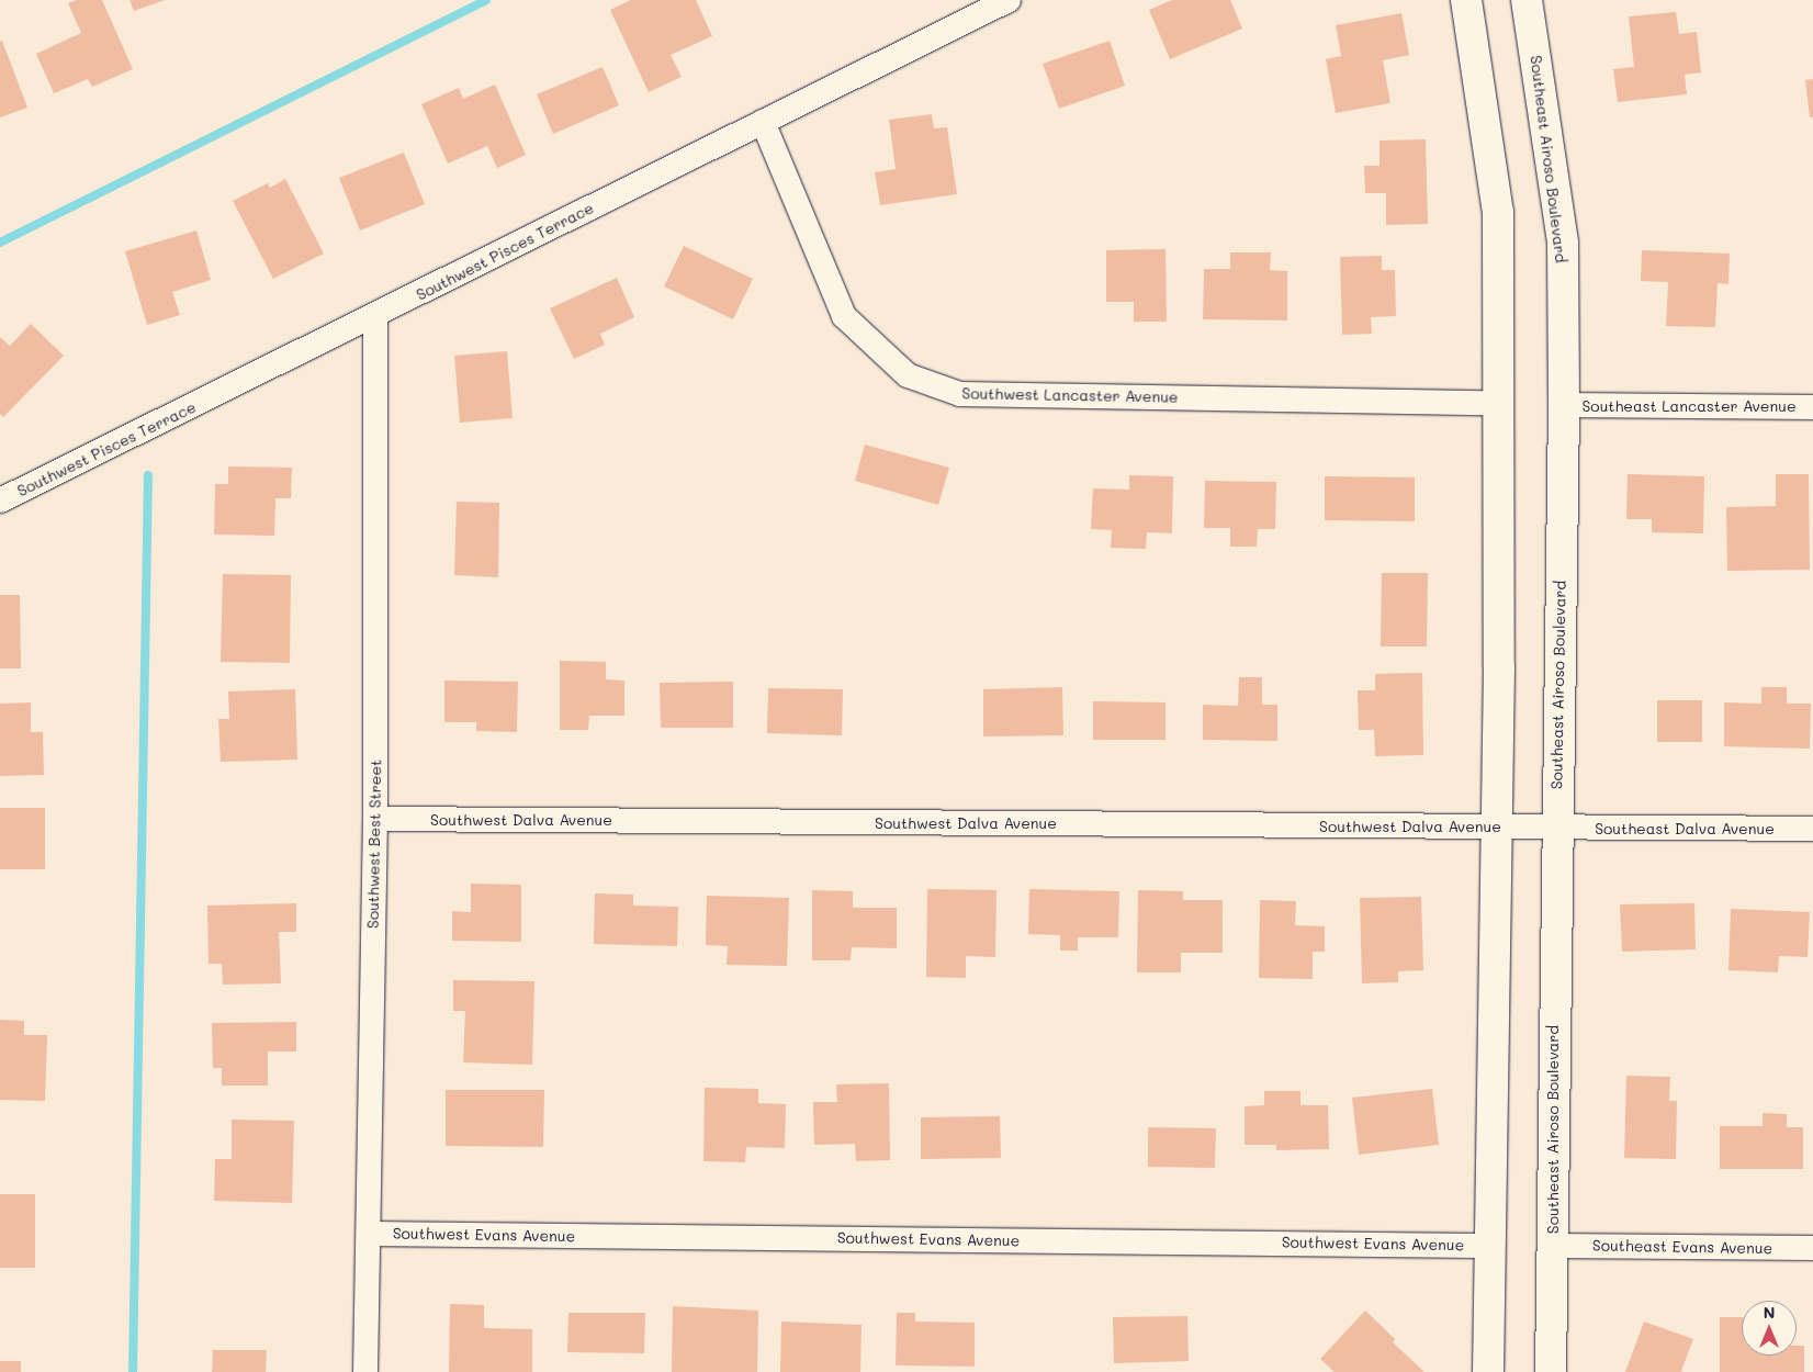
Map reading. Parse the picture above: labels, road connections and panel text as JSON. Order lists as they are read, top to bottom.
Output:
{
  "streets": {
    "main road": ["Southeast Airoso Boulevard"],
    "street": [
      "Southwest Pisces Terrace",
      "Southwest Lancaster Avenue",
      "Southeast Lancaster Avenue",
      "Southwest Dalva Avenue",
      "Southeast Dalva Avenue",
      "Southwest Best Street",
      "Southwest Evans Avenue",
      "Southeast Evans Avenue"
    ]
  },
  "crossings": [
    ["Southeast Airoso Boulevard", "Southeast Lancaster Avenue"],
    ["Southeast Airoso Boulevard", "Southwest Dalva Avenue"],
    ["Southeast Airoso Boulevard", "Southeast Dalva Avenue"],
    ["Southeast Airoso Boulevard", "Southeast Evans Avenue"],
    ["Southwest Pisces Terrace", "Southwest Lancaster Avenue"],
    ["Southwest Pisces Terrace", "Southwest Best Street"],
    ["Southwest Dalva Avenue", "Southeast Dalva Avenue"],
    ["Southwest Dalva Avenue", "Southwest Best Street"],
    ["Southwest Best Street", "Southwest Evans Avenue"]
  ],
  "north": "top"
}
